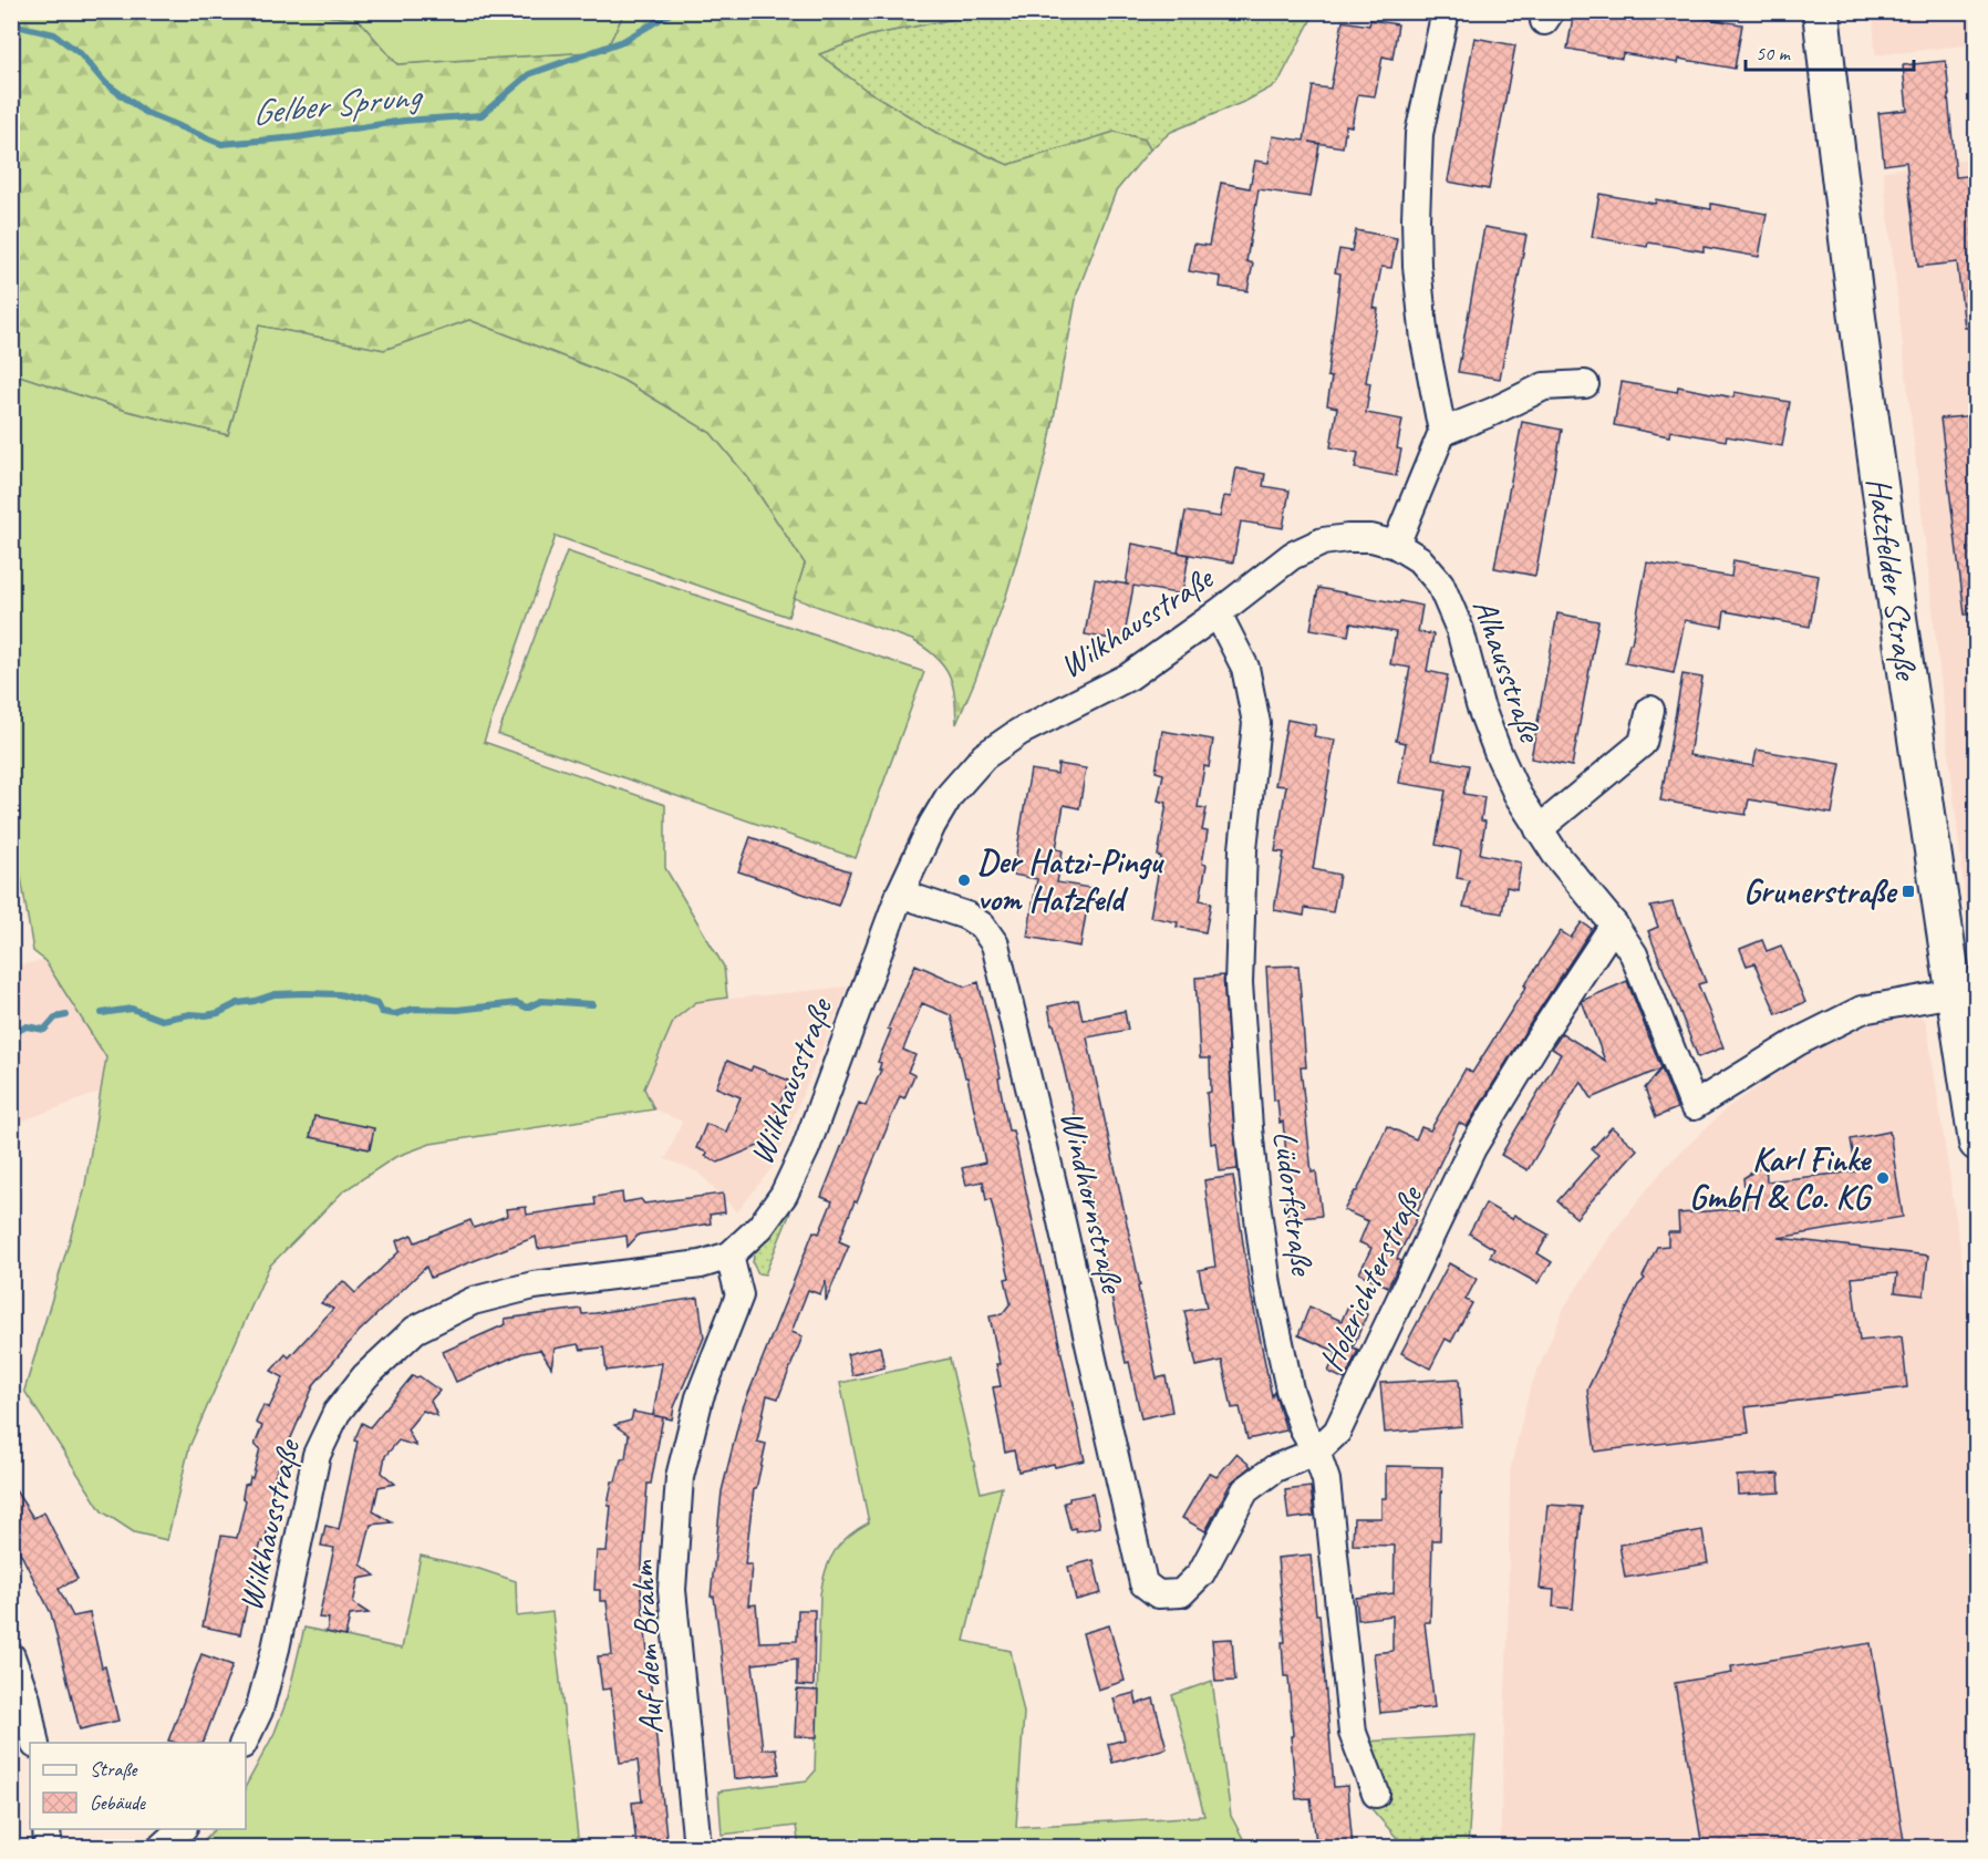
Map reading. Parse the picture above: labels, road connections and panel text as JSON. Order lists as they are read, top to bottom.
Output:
{
  "streets": {
    "main road": ["Hatzfelder Straße"],
    "street": [
      "Wilkhausstraße",
      "Alhausstraße",
      "Windhornstraße",
      "Lüdorfstraße",
      "Holzrichterstraße",
      "Auf dem Brahm"
    ]
  },
  "crossings": [
    ["Hatzfelder Straße", "Alhausstraße"],
    ["Wilkhausstraße", "Alhausstraße"],
    ["Wilkhausstraße", "Windhornstraße"],
    ["Wilkhausstraße", "Lüdorfstraße"],
    ["Wilkhausstraße", "Auf dem Brahm"],
    ["Alhausstraße", "Holzrichterstraße"],
    ["Windhornstraße", "Holzrichterstraße"],
    ["Lüdorfstraße", "Holzrichterstraße"]
  ],
  "water": ["Gelber Sprung"],
  "places": {
    "other": ["Der Hatzi-Pingu vom Hatzfeld", "Karl Finke GmbH & Co. KG"],
    "transit": ["Grunerstraße"]
  },
  "legend": ["Straße", "Gebäude"],
  "scale_bar": "50 m"
}
